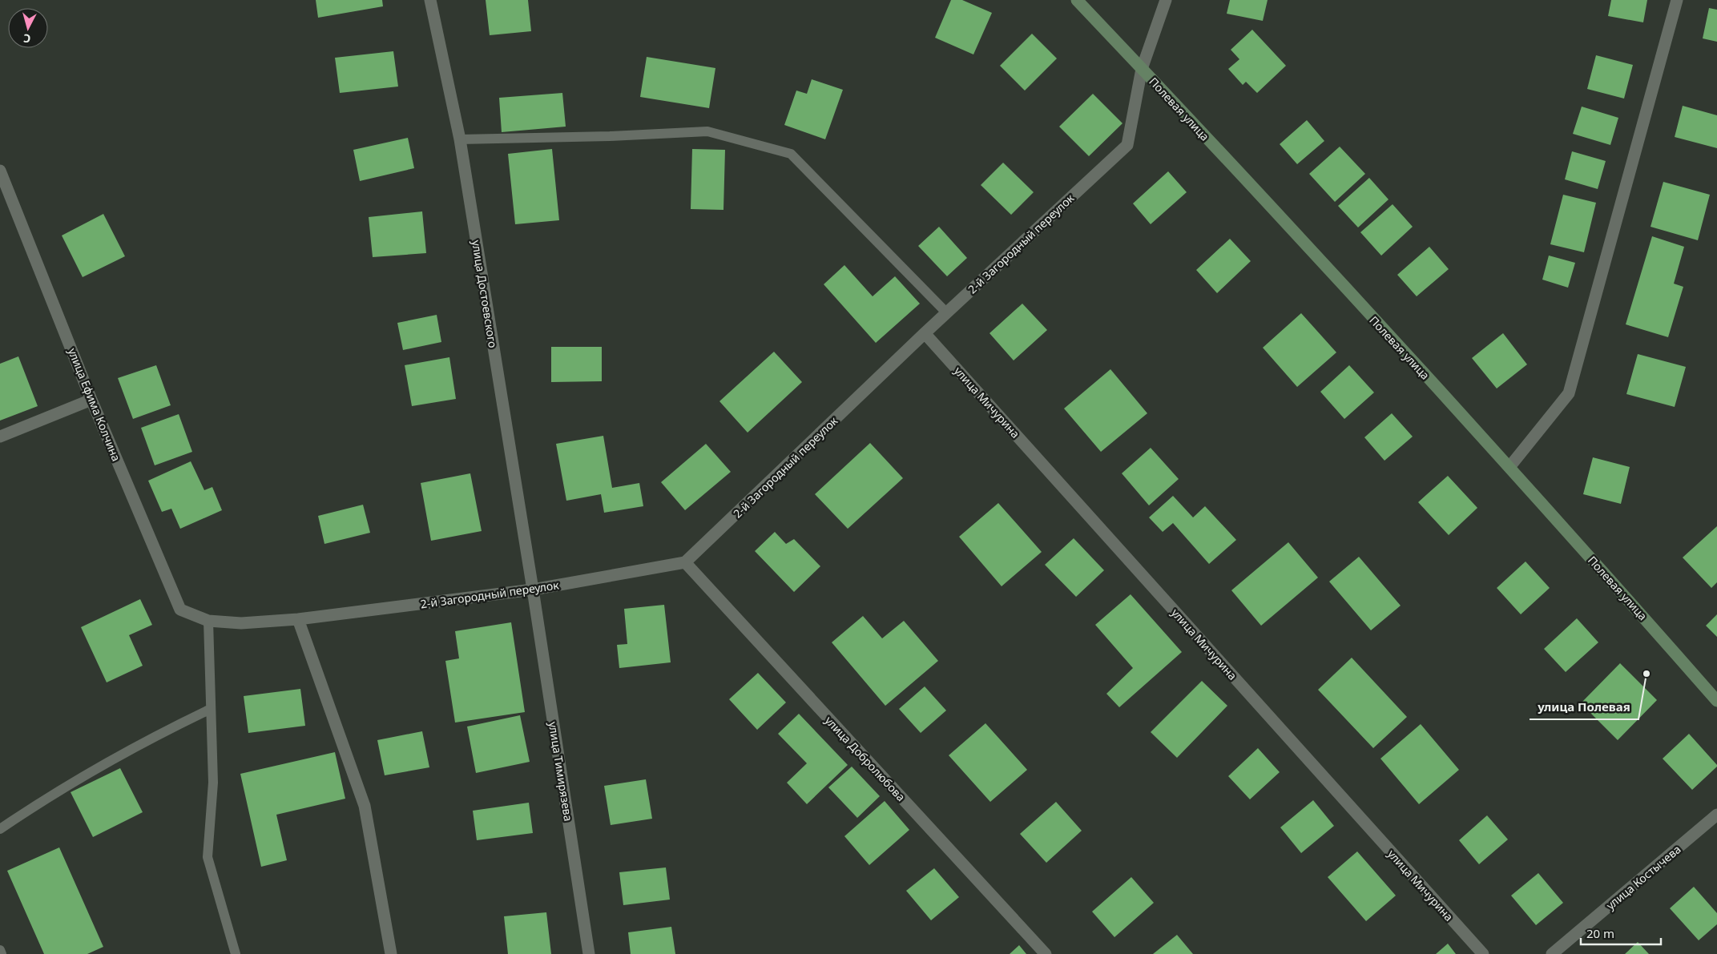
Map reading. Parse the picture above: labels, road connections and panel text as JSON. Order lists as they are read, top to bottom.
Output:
{
  "streets": {
    "main road": ["Полевая улица"],
    "street": [
      "2-й Загородный переулок",
      "улица Достоевского",
      "улица Мичурина",
      "улица Ефима Колчина",
      "улица Добролюбова",
      "улица Тимирязева",
      "улица Костычева"
    ]
  },
  "crossings": [
    ["Полевая улица", "2-й Загородный переулок"],
    ["2-й Загородный переулок", "улица Достоевского"],
    ["2-й Загородный переулок", "улица Мичурина"],
    ["2-й Загородный переулок", "улица Ефима Колчина"],
    ["2-й Загородный переулок", "улица Добролюбова"],
    ["2-й Загородный переулок", "улица Тимирязева"],
    ["улица Достоевского", "улица Тимирязева"]
  ],
  "places": ["улица Полевая"],
  "scale_bar": "20 m",
  "north": "bottom"
}
